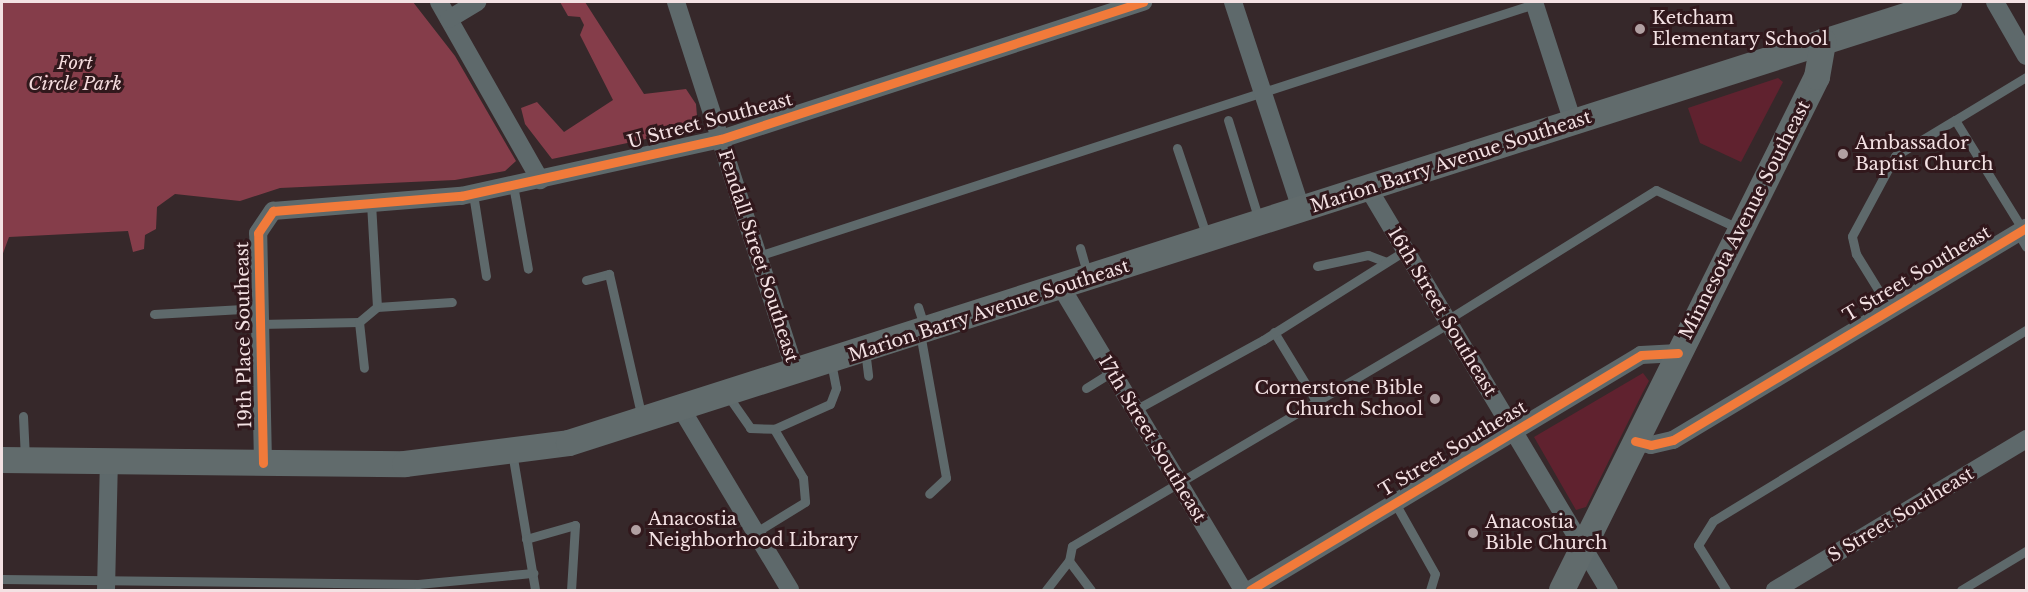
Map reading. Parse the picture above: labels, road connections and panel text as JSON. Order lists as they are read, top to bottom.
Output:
{
  "streets": {
    "main road": ["Marion Barry Avenue Southeast", "Minnesota Avenue Southeast"],
    "street": [
      "U Street Southeast",
      "Fendall Street Southeast",
      "T Street Southeast",
      "16th Street Southeast",
      "19th Place Southeast",
      "17th Street Southeast",
      "S Street Southeast"
    ]
  },
  "crossings": [
    ["U Street Southeast", "Fendall Street Southeast"],
    ["U Street Southeast", "19th Place Southeast"],
    ["Marion Barry Avenue Southeast", "Minnesota Avenue Southeast"],
    ["Marion Barry Avenue Southeast", "Fendall Street Southeast"],
    ["Marion Barry Avenue Southeast", "16th Street Southeast"],
    ["Marion Barry Avenue Southeast", "19th Place Southeast"],
    ["Marion Barry Avenue Southeast", "17th Street Southeast"],
    ["Minnesota Avenue Southeast", "T Street Southeast"],
    ["Minnesota Avenue Southeast", "16th Street Southeast"],
    ["T Street Southeast", "16th Street Southeast"]
  ],
  "parks": ["Fort Circle Park"],
  "places": [
    "Ketcham Elementary School",
    "Ambassador Baptist Church",
    "Cornerstone Bible Church School",
    "Anacostia Neighborhood Library",
    "Anacostia Bible Church"
  ]
}
